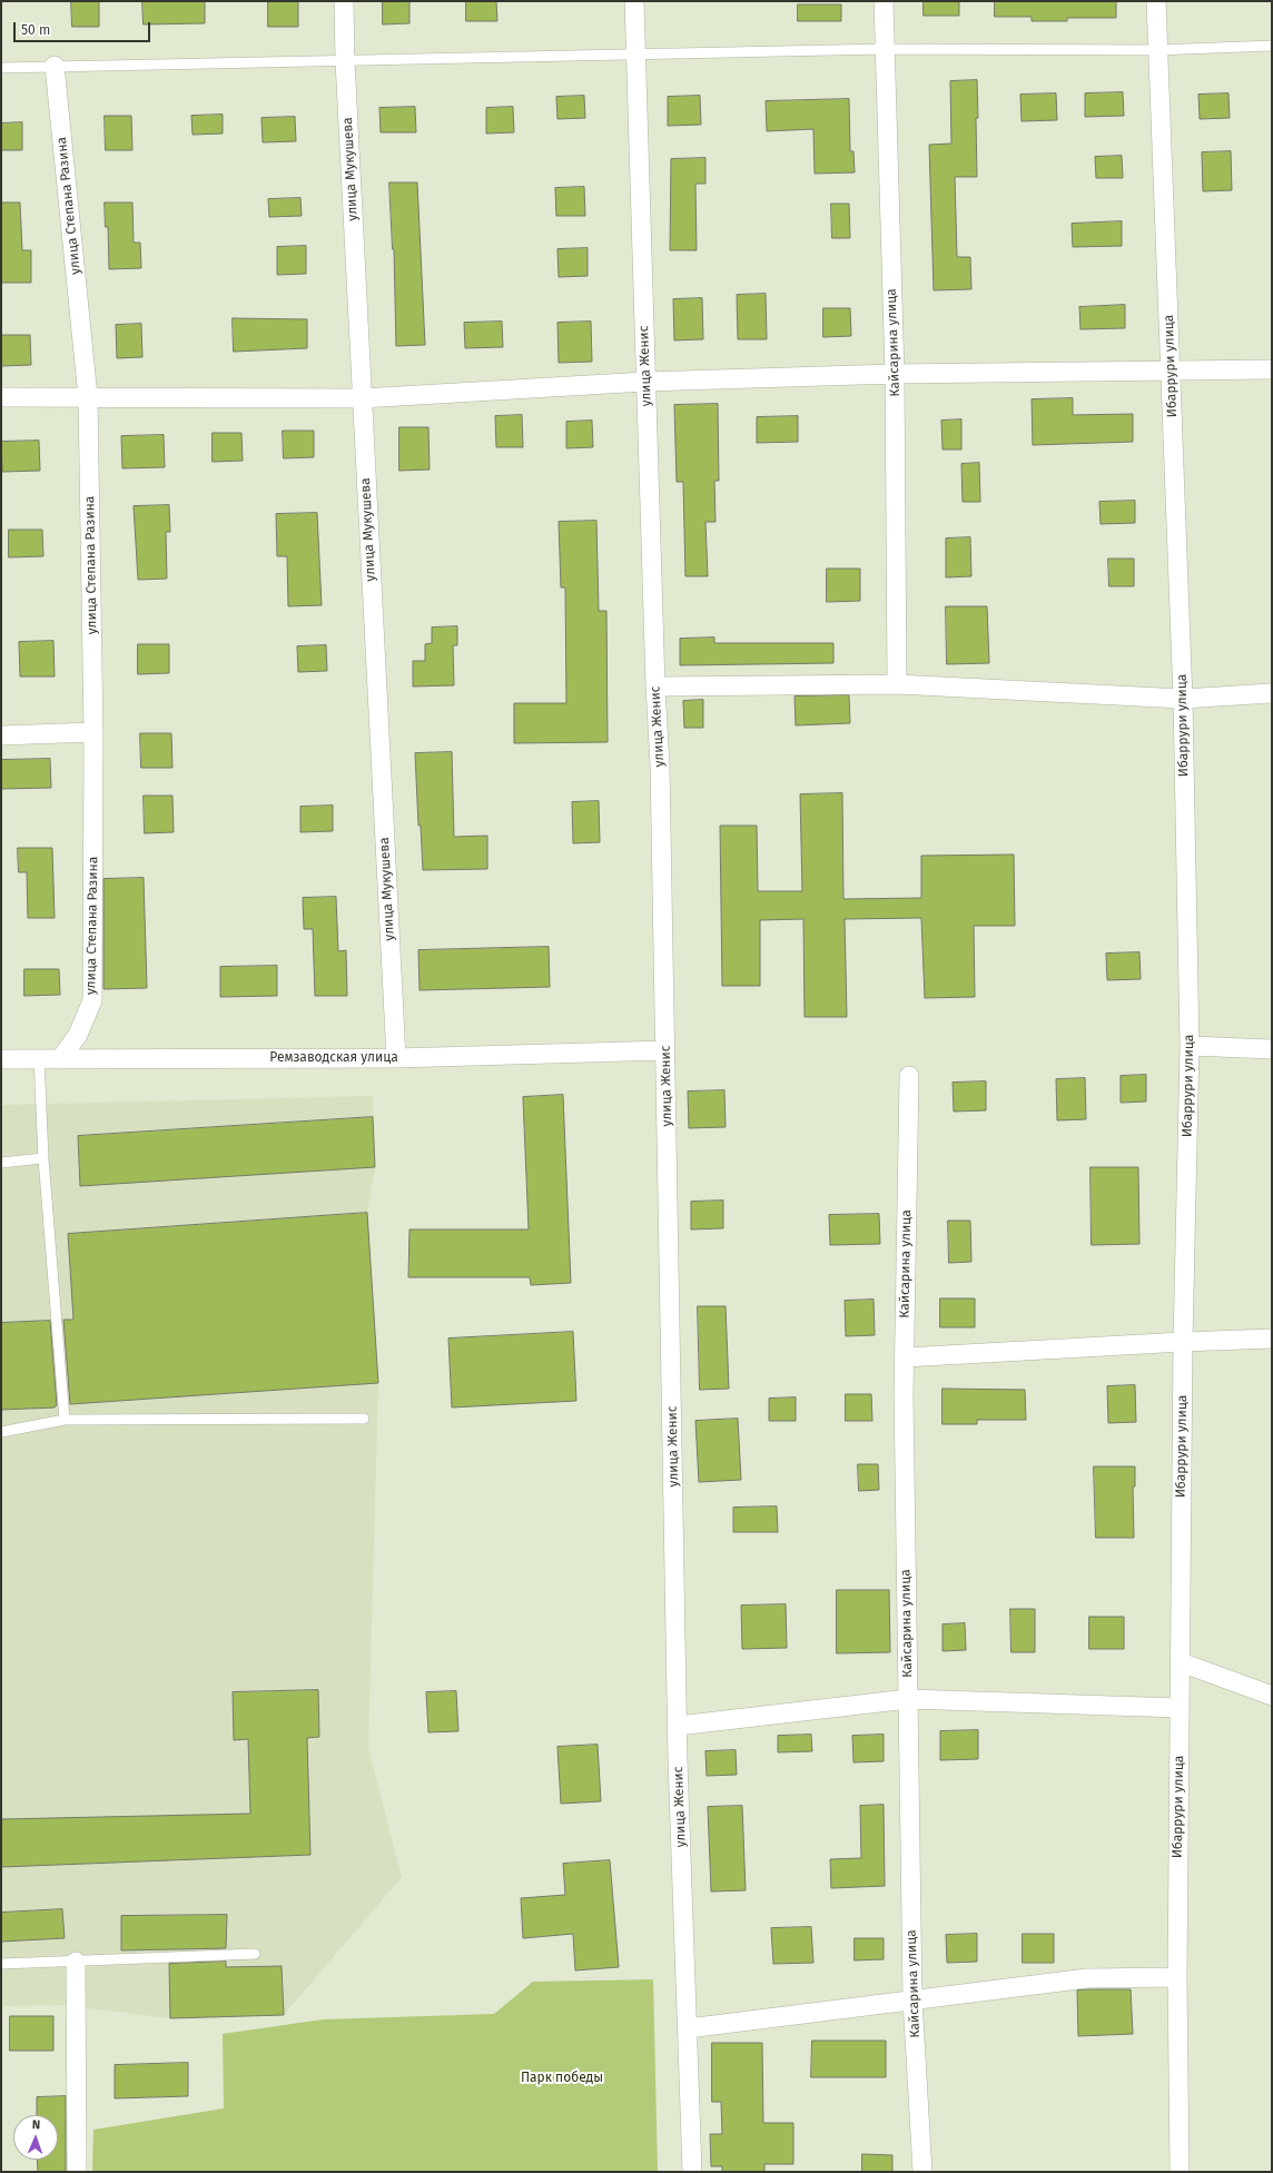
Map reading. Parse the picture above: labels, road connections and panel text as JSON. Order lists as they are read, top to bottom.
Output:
{
  "streets": {
    "street": [
      "улица Мукушева",
      "улица Степана Разина",
      "Кайсарина улица",
      "улица Женис",
      "Ибаррури улица",
      "Ремзаводская улица"
    ]
  },
  "crossings": [
    ["улица Мукушева", "Ремзаводская улица"],
    ["улица Степана Разина", "Ремзаводская улица"],
    ["улица Женис", "Ремзаводская улица"]
  ],
  "parks": ["Парк победы"],
  "scale_bar": "50 m",
  "north": "top"
}
